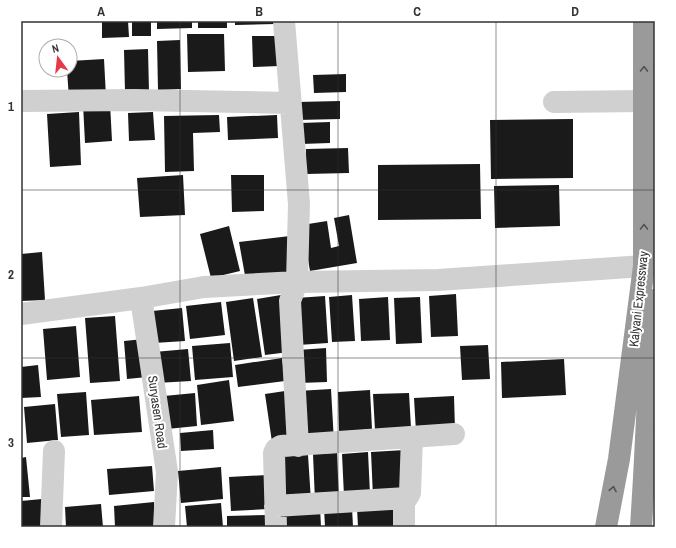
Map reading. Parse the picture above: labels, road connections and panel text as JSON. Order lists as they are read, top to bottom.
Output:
{
  "streets": {
    "highway": ["Kalyani Expressway"],
    "street": ["Suryasen Road"]
  },
  "one_way": ["Kalyani Expressway"],
  "north": "top",
  "grid": {
    "columns": [
      "A",
      "B",
      "C",
      "D"
    ],
    "rows": ["1", "2", "3"]
  }
}
